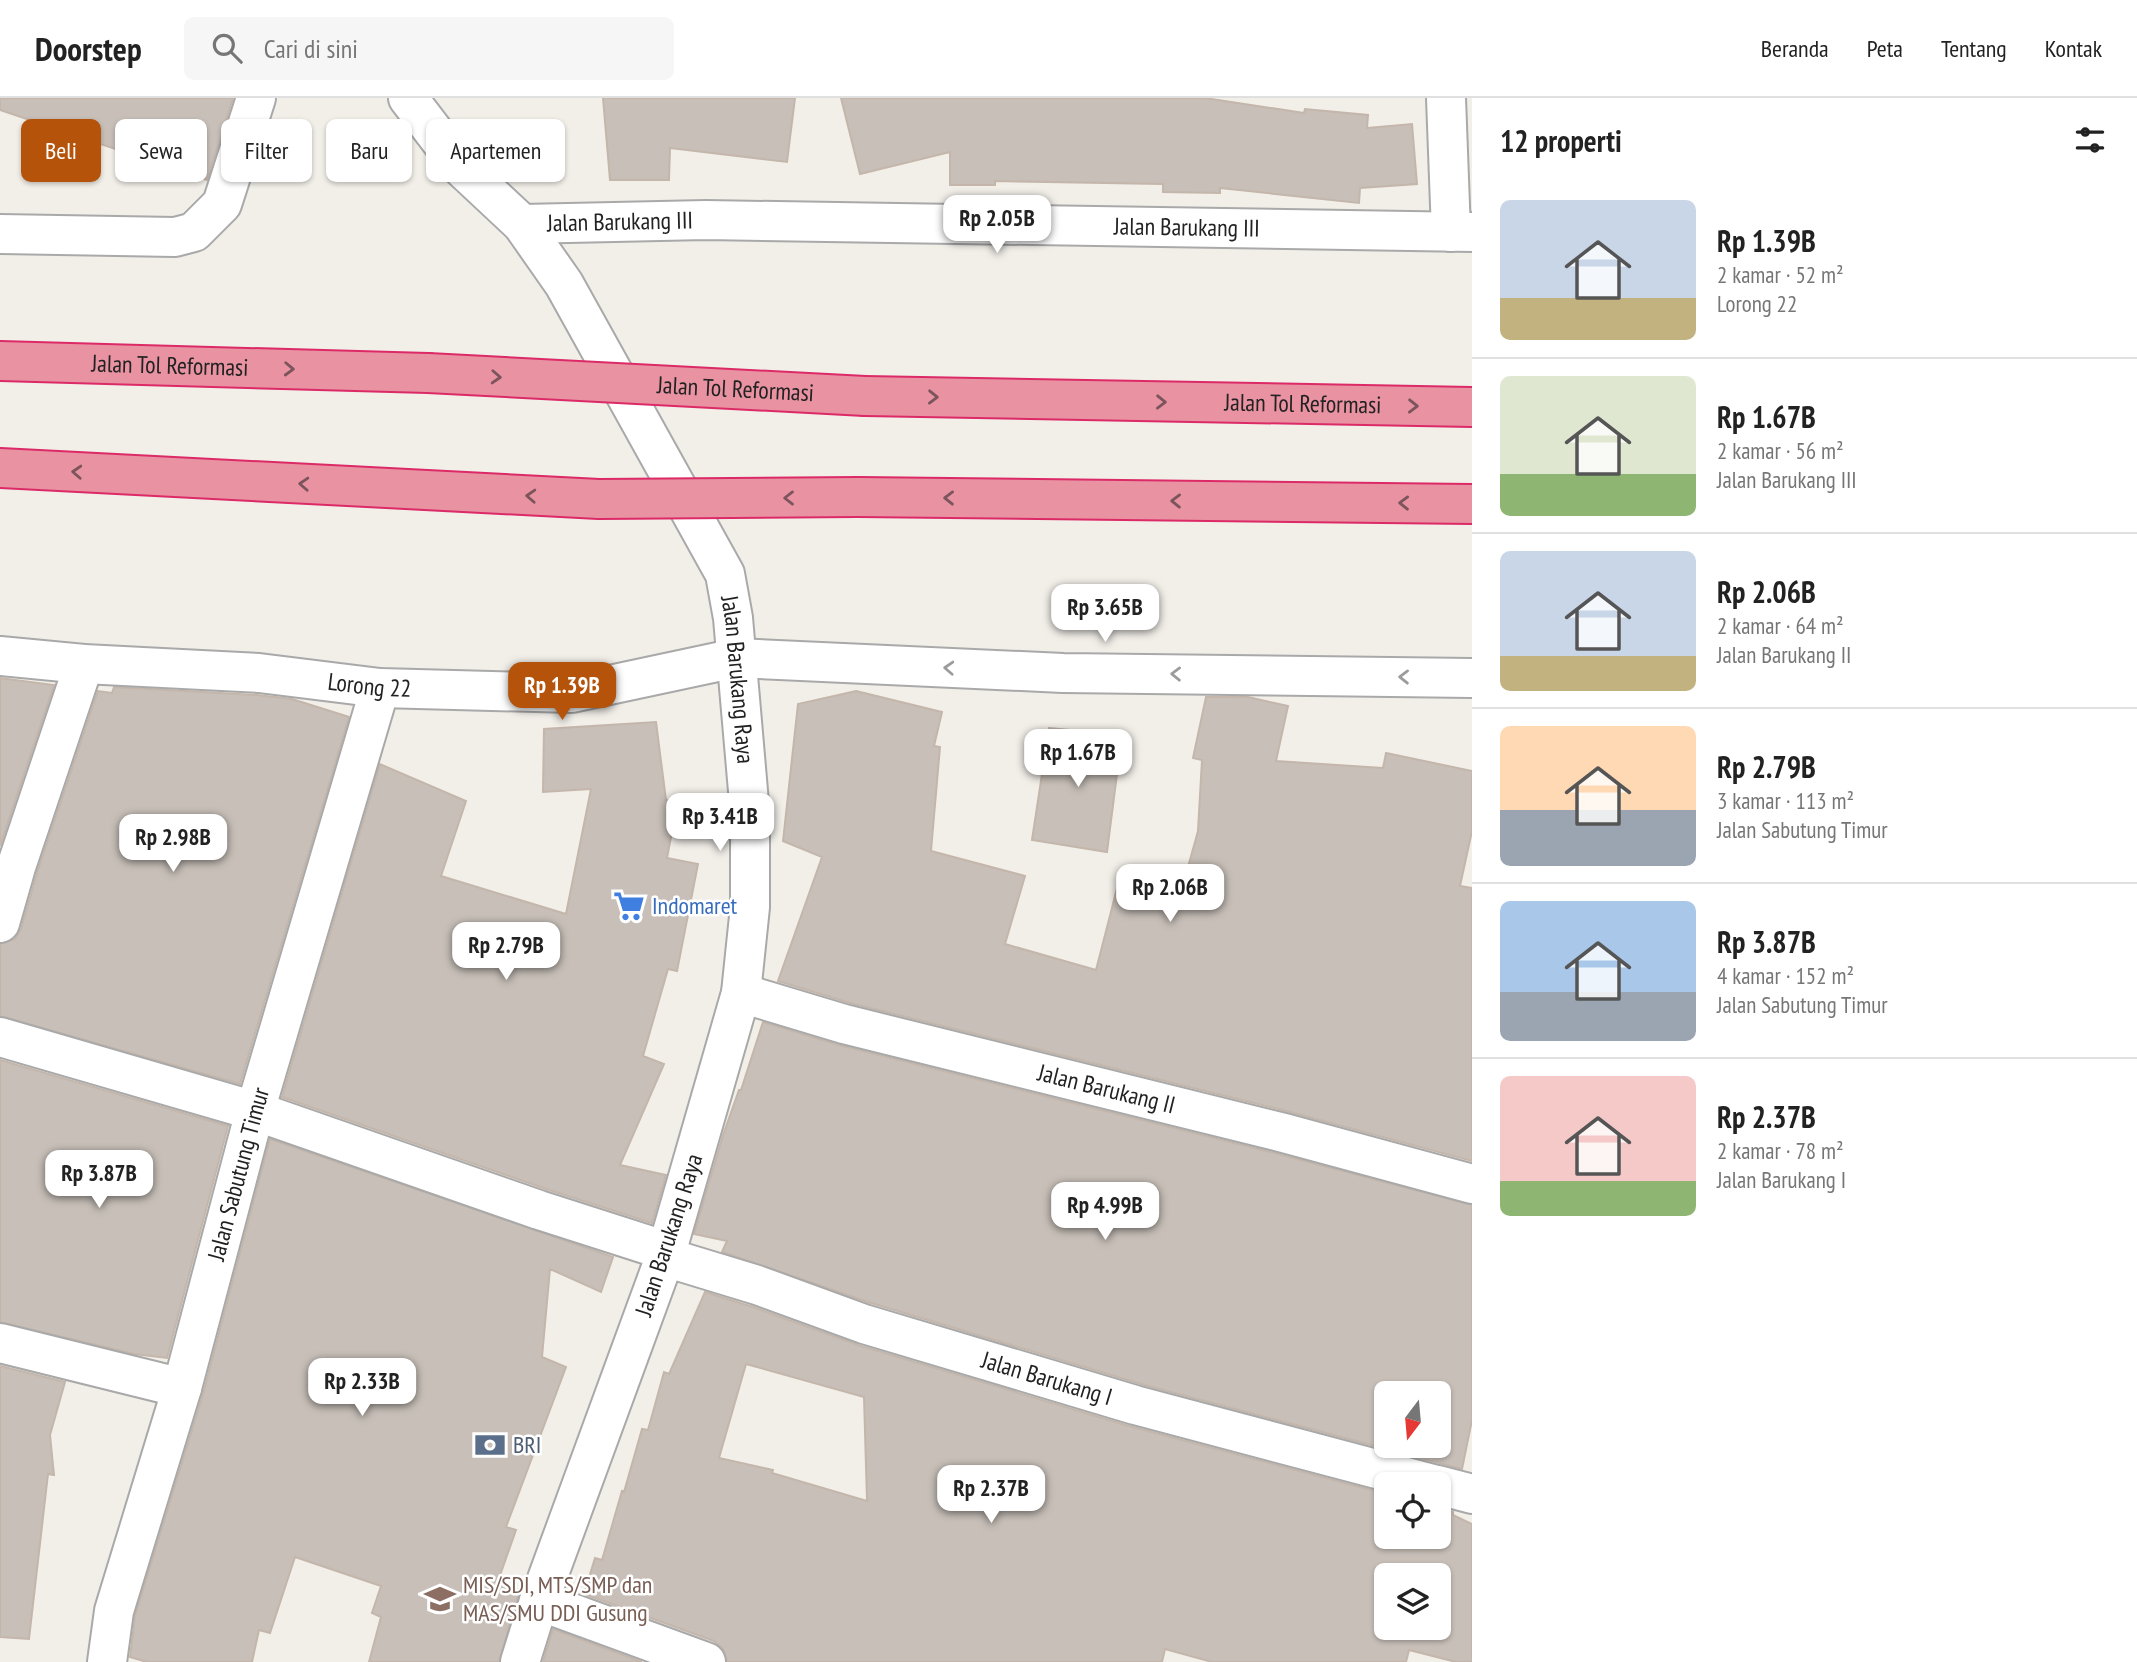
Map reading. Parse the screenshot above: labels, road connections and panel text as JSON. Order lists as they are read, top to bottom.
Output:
{
  "streets": {
    "highway": ["Jalan Tol Reformasi"],
    "street": [
      "Jalan Barukang III",
      "Jalan Barukang Raya",
      "Lorong 22",
      "Jalan Barukang II",
      "Jalan Sabutung Timur",
      "Jalan Barukang I"
    ]
  },
  "crossings": [
    ["Jalan Barukang III", "Jalan Barukang Raya"],
    ["Jalan Barukang Raya", "Lorong 22"],
    ["Jalan Barukang Raya", "Jalan Barukang II"],
    ["Jalan Barukang Raya", "Jalan Barukang I"],
    ["Lorong 22", "Jalan Sabutung Timur"],
    ["Jalan Sabutung Timur", "Jalan Barukang I"]
  ],
  "places": {
    "supermarket": ["Indomaret"],
    "bank": ["BRI"],
    "school or university": ["MIS/SDI, MTS/SMP dan MAS/SMU DDI Gusung"]
  },
  "north": "bottom",
  "page": {
    "header": "Doorstep",
    "search": "Cari di sini",
    "nav": [
      "Beranda",
      "Peta",
      "Tentang",
      "Kontak"
    ],
    "heading": "12 properti",
    "chip": [
      "Beli",
      "Sewa",
      "Filter",
      "Baru",
      "Apartemen"
    ],
    "list": [
      {
        "name": "Rp 1.39B",
        "note": "2 kamar · 52 m² · Lorong 22"
      },
      {
        "name": "Rp 1.67B",
        "note": "2 kamar · 56 m² · Jalan Barukang III"
      },
      {
        "name": "Rp 2.06B",
        "note": "2 kamar · 64 m² · Jalan Barukang II"
      },
      {
        "name": "Rp 2.79B",
        "note": "3 kamar · 113 m² · Jalan Sabutung Timur"
      },
      {
        "name": "Rp 3.87B",
        "note": "4 kamar · 152 m² · Jalan Sabutung Timur"
      },
      {
        "name": "Rp 2.37B",
        "note": "2 kamar · 78 m² · Jalan Barukang I"
      }
    ],
    "price": [
      "Rp 2.05B",
      "Rp 3.65B",
      "Rp 1.39B",
      "Rp 1.67B",
      "Rp 3.41B",
      "Rp 2.98B",
      "Rp 2.06B",
      "Rp 2.79B",
      "Rp 3.87B",
      "Rp 4.99B",
      "Rp 2.33B",
      "Rp 2.37B"
    ]
  }
}
